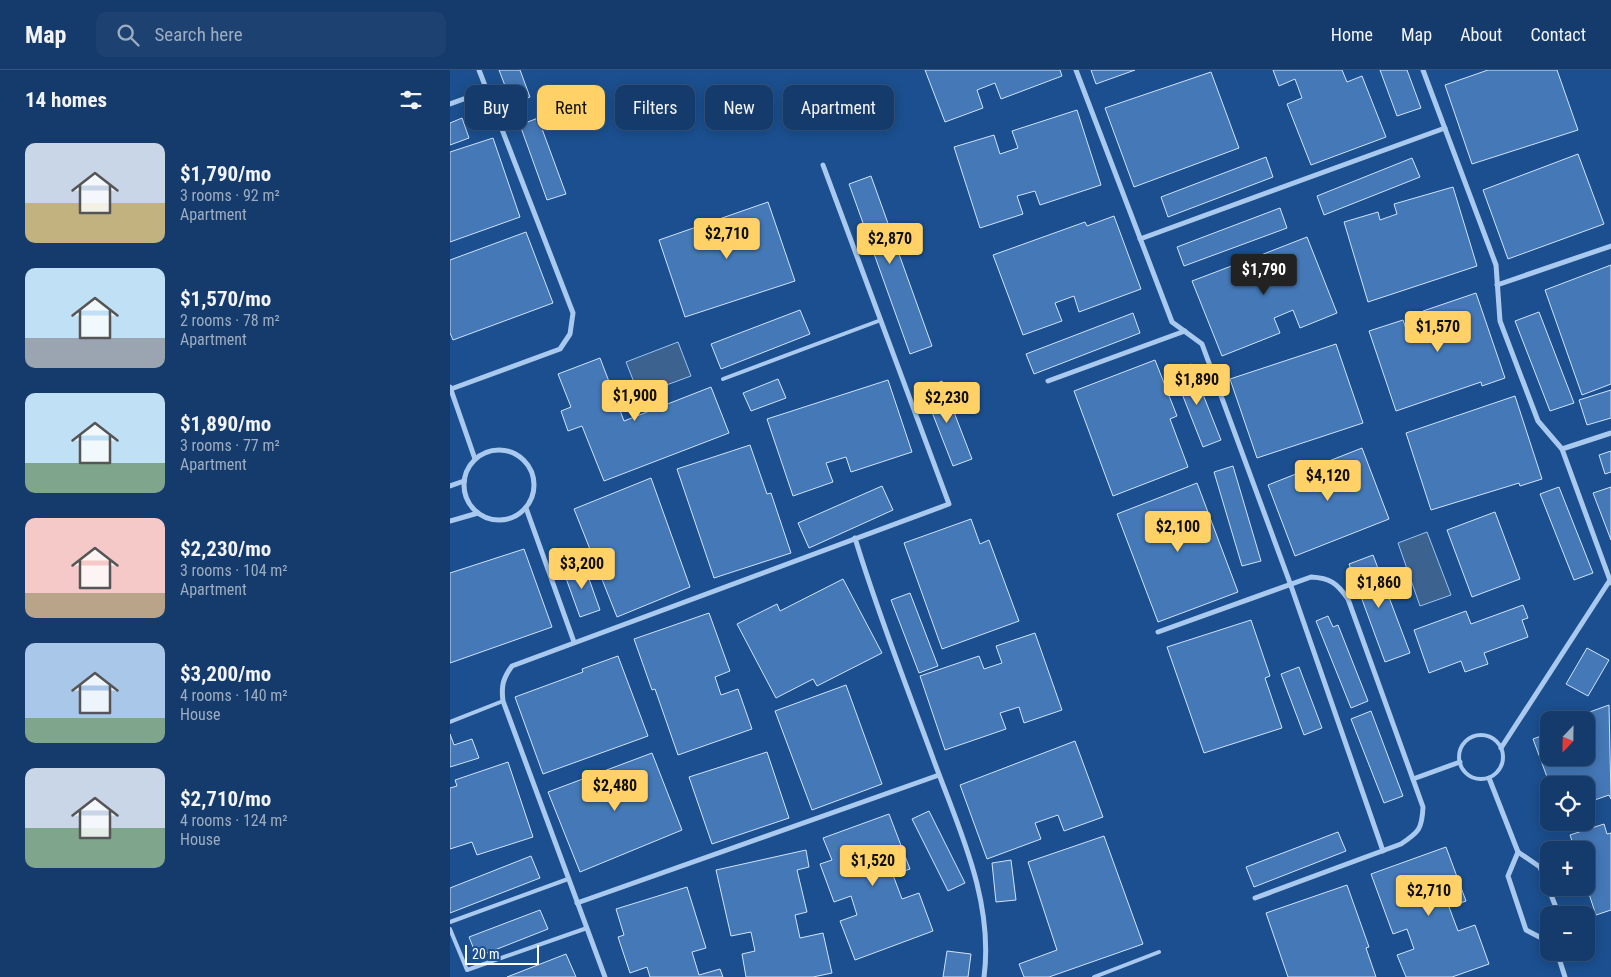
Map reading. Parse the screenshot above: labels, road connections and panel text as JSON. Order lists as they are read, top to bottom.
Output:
{
  "scale_bar": "20 m",
  "north": "bottom",
  "page": {
    "header": "Map",
    "search": "Search here",
    "nav": [
      "Home",
      "Map",
      "About",
      "Contact"
    ],
    "heading": "14 homes",
    "chip": [
      "Buy",
      "Rent",
      "Filters",
      "New",
      "Apartment"
    ],
    "list": [
      {
        "name": "$1,790/mo",
        "note": "3 rooms · 92 m² · Apartment"
      },
      {
        "name": "$1,570/mo",
        "note": "2 rooms · 78 m² · Apartment"
      },
      {
        "name": "$1,890/mo",
        "note": "3 rooms · 77 m² · Apartment"
      },
      {
        "name": "$2,230/mo",
        "note": "3 rooms · 104 m² · Apartment"
      },
      {
        "name": "$3,200/mo",
        "note": "4 rooms · 140 m² · House"
      },
      {
        "name": "$2,710/mo",
        "note": "4 rooms · 124 m² · House"
      }
    ],
    "price": [
      "$2,710",
      "$2,870",
      "$1,790",
      "$1,570",
      "$1,890",
      "$1,900",
      "$2,230",
      "$4,120",
      "$2,100",
      "$3,200",
      "$1,860",
      "$2,480",
      "$1,520",
      "$2,710"
    ],
    "map_buttons": ["+", "−"],
    "scale": "20 m"
  }
}
